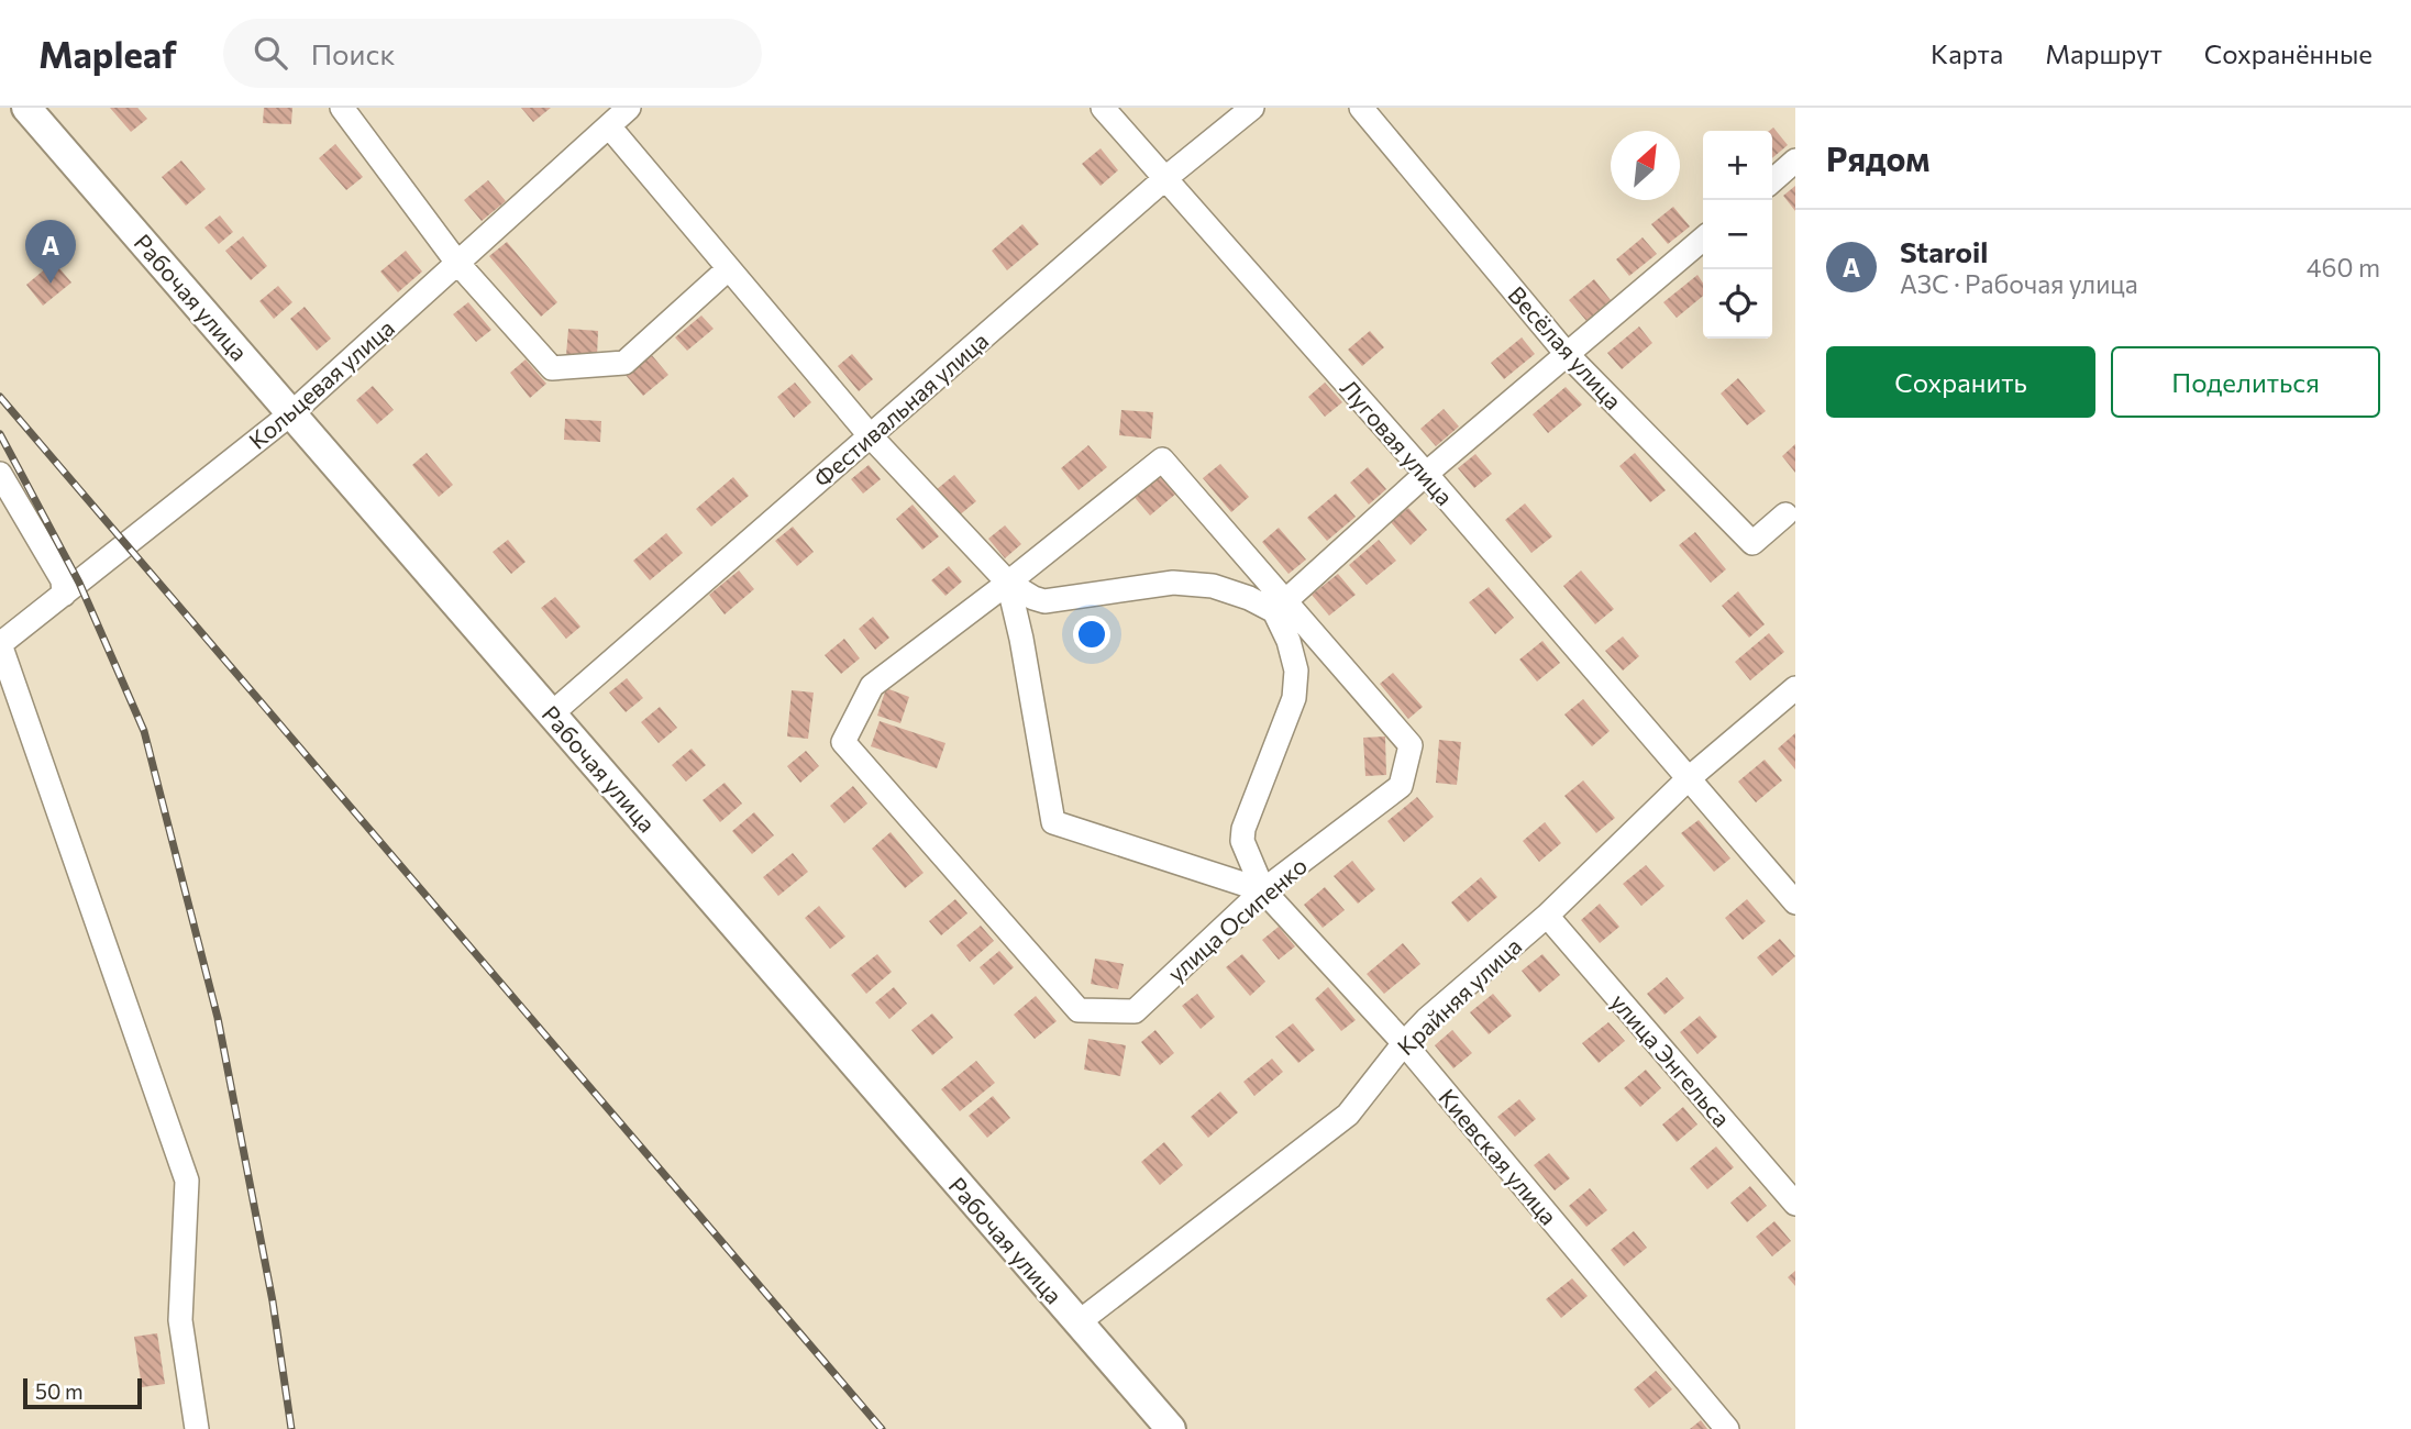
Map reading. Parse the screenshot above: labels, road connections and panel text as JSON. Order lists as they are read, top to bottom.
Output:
{
  "streets": {
    "main road": ["Рабочая улица"],
    "street": [
      "Весёлая улица",
      "Кольцевая улица",
      "Фестивальная улица",
      "Луговая улица",
      "улица Осипенко",
      "Крайняя улица",
      "улица Энгельса",
      "Киевская улица"
    ]
  },
  "crossings": [
    ["Рабочая улица", "Кольцевая улица"],
    ["Рабочая улица", "Фестивальная улица"],
    ["Рабочая улица", "Крайняя улица"],
    ["Фестивальная улица", "Луговая улица"],
    ["Луговая улица", "Крайняя улица"],
    ["улица Осипенко", "Киевская улица"],
    ["Крайняя улица", "улица Энгельса"],
    ["Крайняя улица", "Киевская улица"]
  ],
  "scale_bar": "50 m",
  "north": "top right",
  "page": {
    "header": "Mapleaf",
    "search": "Поиск",
    "nav": ["Карта", "Маршрут", "Сохранённые"],
    "heading": "Рядом",
    "map_buttons": ["+", "−"],
    "list": [
      {
        "mark": "A",
        "name": "Staroil",
        "note": "АЗС · Рабочая улица",
        "value": "460 m"
      }
    ],
    "pins": "A",
    "buttons": ["Сохранить", "Поделиться"],
    "scale": "50 m"
  }
}
